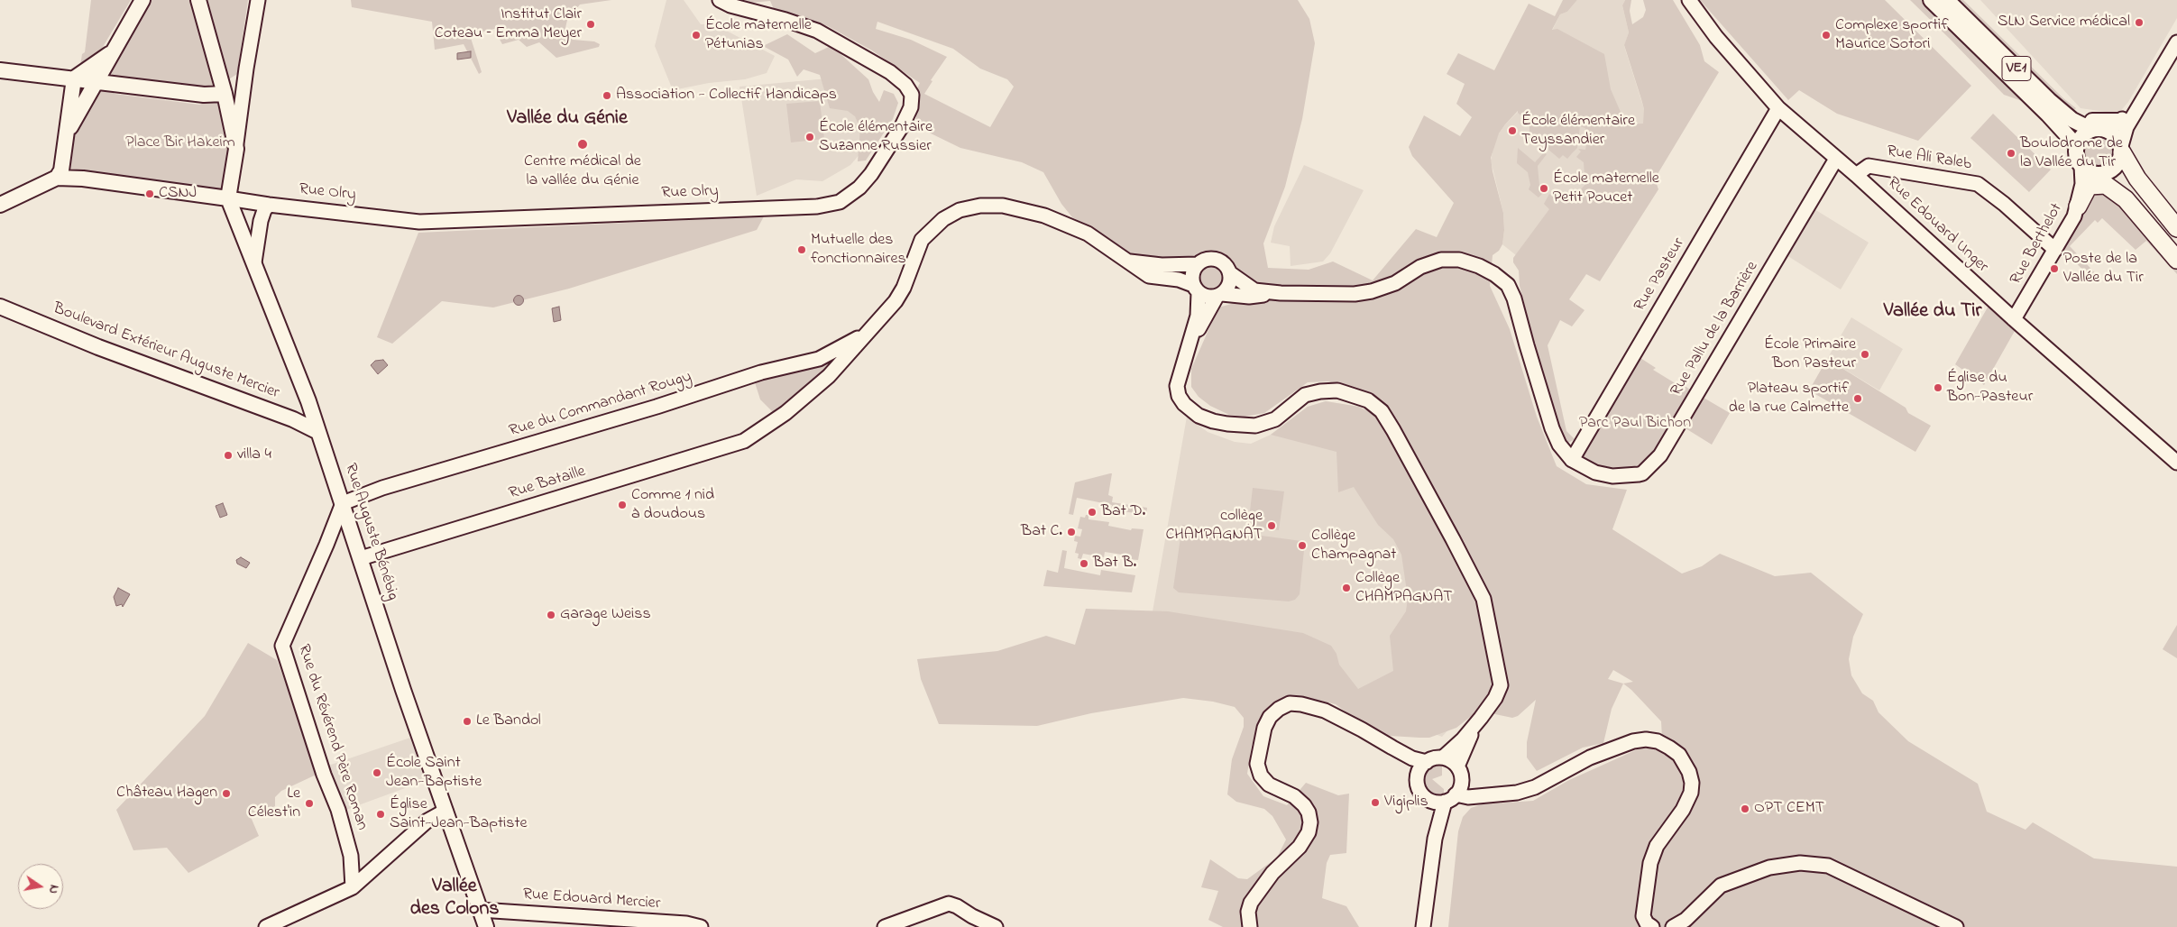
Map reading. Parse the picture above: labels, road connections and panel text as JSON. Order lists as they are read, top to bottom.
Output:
{
  "streets": {
    "main road": [
      "VE1",
      "Rue Olry",
      "Boulevard Extérieur Auguste Mercier",
      "Rue Auguste Bénébig"
    ],
    "street": [
      "Rue Ali Raleb",
      "Rue Edouard Unger",
      "Rue Berthelot",
      "Rue Pasteur",
      "Rue Pallu de la Barrière",
      "Rue du Commandant Rougy",
      "Rue Bataille",
      "Rue du Révérend Père Roman",
      "Rue Edouard Mercier"
    ]
  },
  "crossings": [
    ["VE1", "Rue Berthelot"],
    ["Rue Ali Raleb", "Rue Edouard Unger"],
    ["Rue Ali Raleb", "Rue Berthelot"],
    ["Rue Olry", "Rue Auguste Bénébig"],
    ["Rue Edouard Unger", "Rue Berthelot"],
    ["Rue Edouard Unger", "Rue Pasteur"],
    ["Rue Edouard Unger", "Rue Pallu de la Barrière"],
    ["Rue Pasteur", "Rue Pallu de la Barrière"],
    ["Boulevard Extérieur Auguste Mercier", "Rue Auguste Bénébig"],
    ["Rue du Commandant Rougy", "Rue Bataille"],
    ["Rue du Commandant Rougy", "Rue Auguste Bénébig"],
    ["Rue du Commandant Rougy", "Rue du Révérend Père Roman"],
    ["Rue Bataille", "Rue Auguste Bénébig"],
    ["Rue Auguste Bénébig", "Rue du Révérend Père Roman"],
    ["Rue Auguste Bénébig", "Rue Edouard Mercier"]
  ],
  "districts": ["Vallée du Génie", "Vallée du Tir", "Vallée des Colons"],
  "parks": ["Place Bir Hakeim", "Parc Paul Bichon"],
  "places": [
    "SLN Service médical",
    "Institut Clair Coteau – Emma Meyer",
    "École maternelle Pétunias",
    "Complexe sportif Maurice Sotori",
    "Association - Collectif Handicaps",
    "École élémentaire Teyssandier",
    "École élémentaire Suzanne Russier",
    "Centre médical de la vallée du Génie",
    "Boulodrome de la Vallée du Tir",
    "École maternelle Petit Poucet",
    "CSNJ",
    "Mutuelle des fonctionnaires",
    "Poste de la Vallée du Tir",
    "École Primaire Bon Pasteur",
    "Église du Bon-Pasteur",
    "Plateau sportif de la rue Calmette",
    "villa 4",
    "Comme 1 nid à doudous",
    "Bat D.",
    "collège CHAMPAGNAT",
    "Bat C.",
    "Collège Champagnat",
    "Bat B.",
    "Collège CHAMPAGNAT",
    "Garage Weiss",
    "Le Bandol",
    "École Saint Jean-Baptiste",
    "Château Hagen",
    "Vigiplis",
    "Le Célest'in",
    "OPT CEMT",
    "Église Saint-Jean-Baptiste"
  ],
  "north": "right"
}
